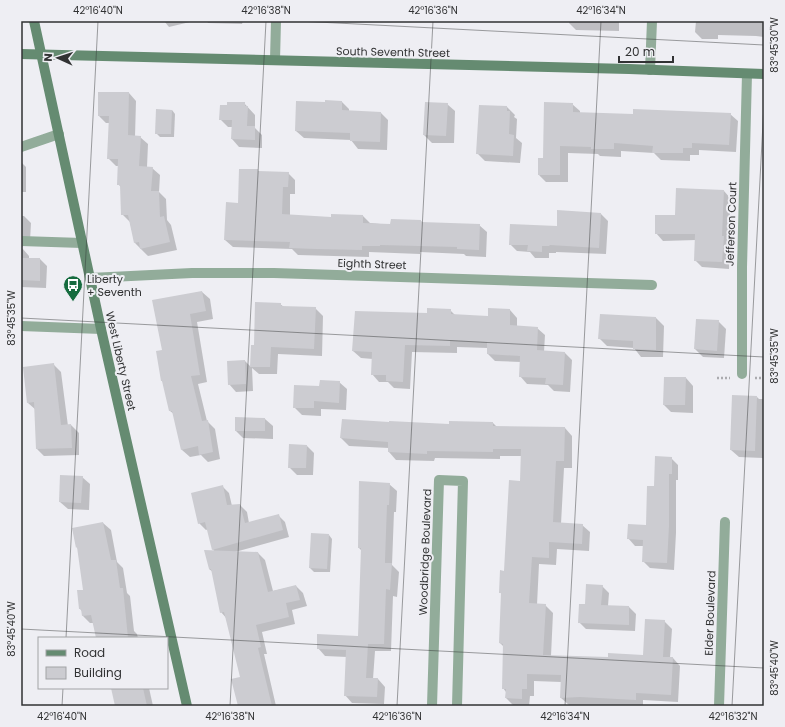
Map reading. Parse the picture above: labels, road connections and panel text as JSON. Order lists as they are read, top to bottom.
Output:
{
  "streets": {
    "street": [
      "South Seventh Street",
      "Jefferson Court",
      "Eighth Street",
      "West Liberty Street",
      "Woodbridge Boulevard",
      "Elder Boulevard"
    ]
  },
  "crossings": [
    ["South Seventh Street", "Jefferson Court"],
    ["South Seventh Street", "West Liberty Street"],
    ["Eighth Street", "West Liberty Street"]
  ],
  "places": {
    "bus stop": ["Liberty + Seventh"]
  },
  "legend": ["Road", "Building"],
  "scale_bar": "20 m",
  "north": "left",
  "coordinates": [
    "42°16'40\"N",
    "42°16'38\"N",
    "42°16'36\"N",
    "42°16'34\"N",
    "83°45'30\"W",
    "83°45'35\"W",
    "83°45'40\"W",
    "42°16'32\"N"
  ]
}
